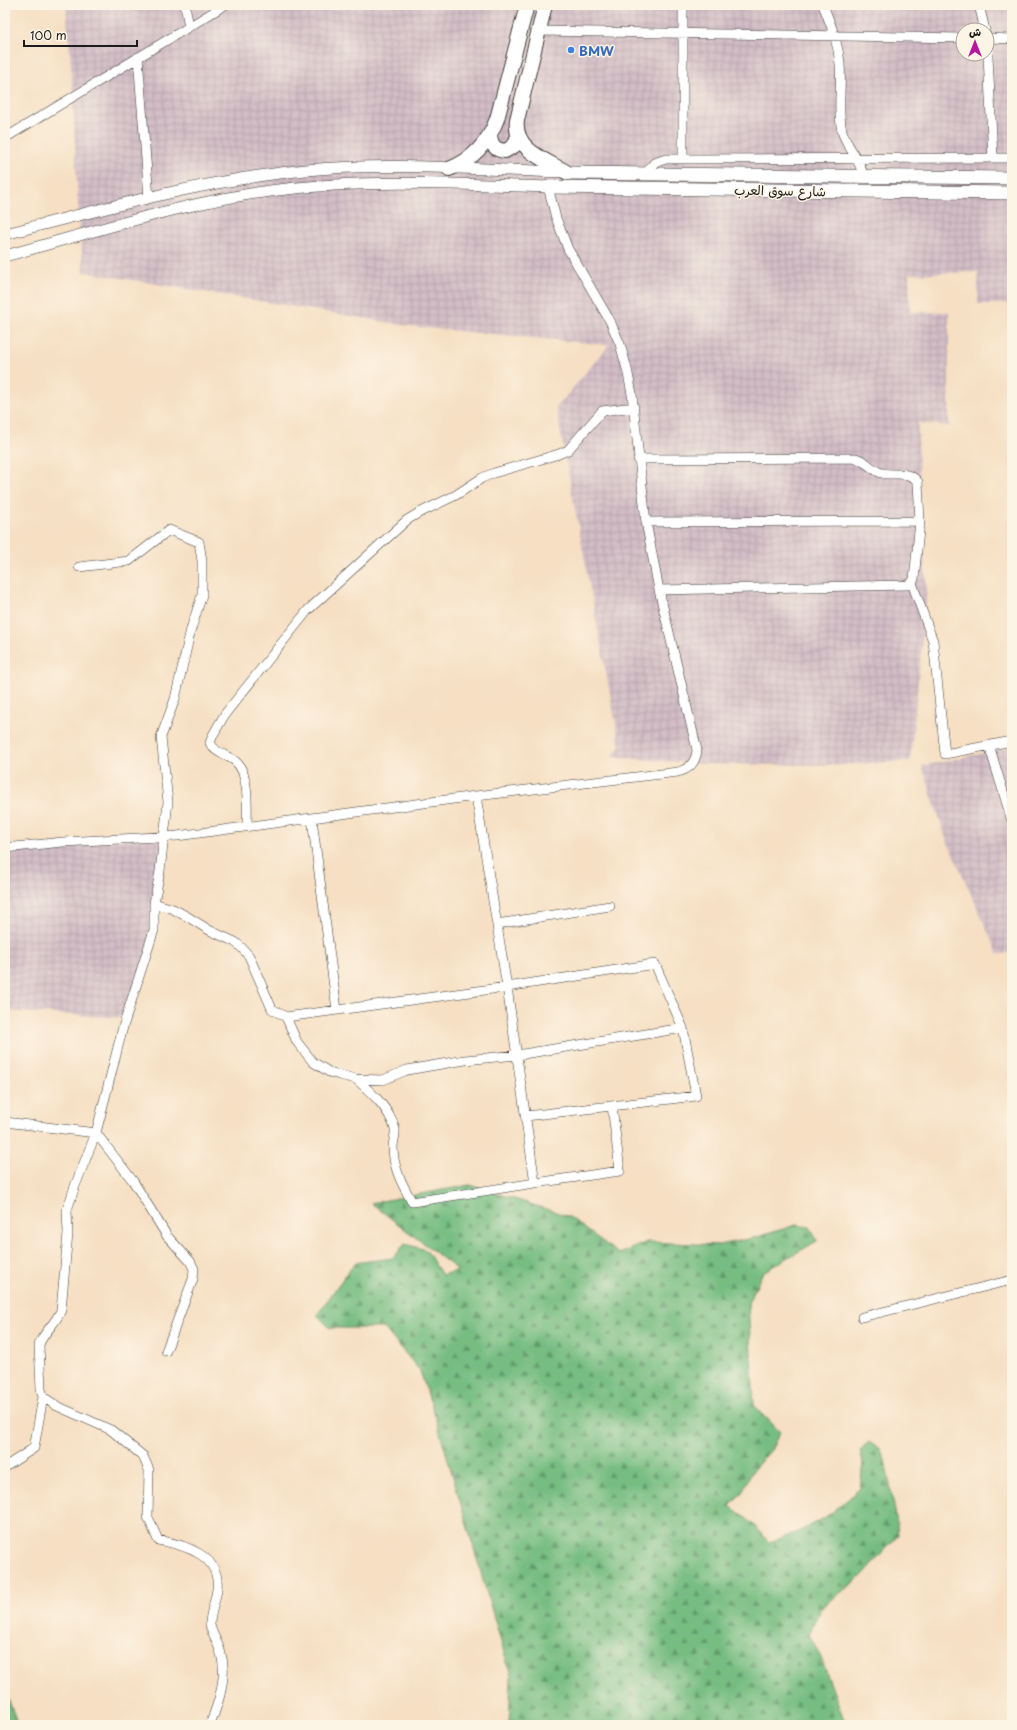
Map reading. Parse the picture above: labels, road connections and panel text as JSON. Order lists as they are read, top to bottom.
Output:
{
  "streets": {
    "main road": ["شارع سوق العرب"]
  },
  "places": ["BMW"],
  "scale_bar": "100 m",
  "north": "top"
}
